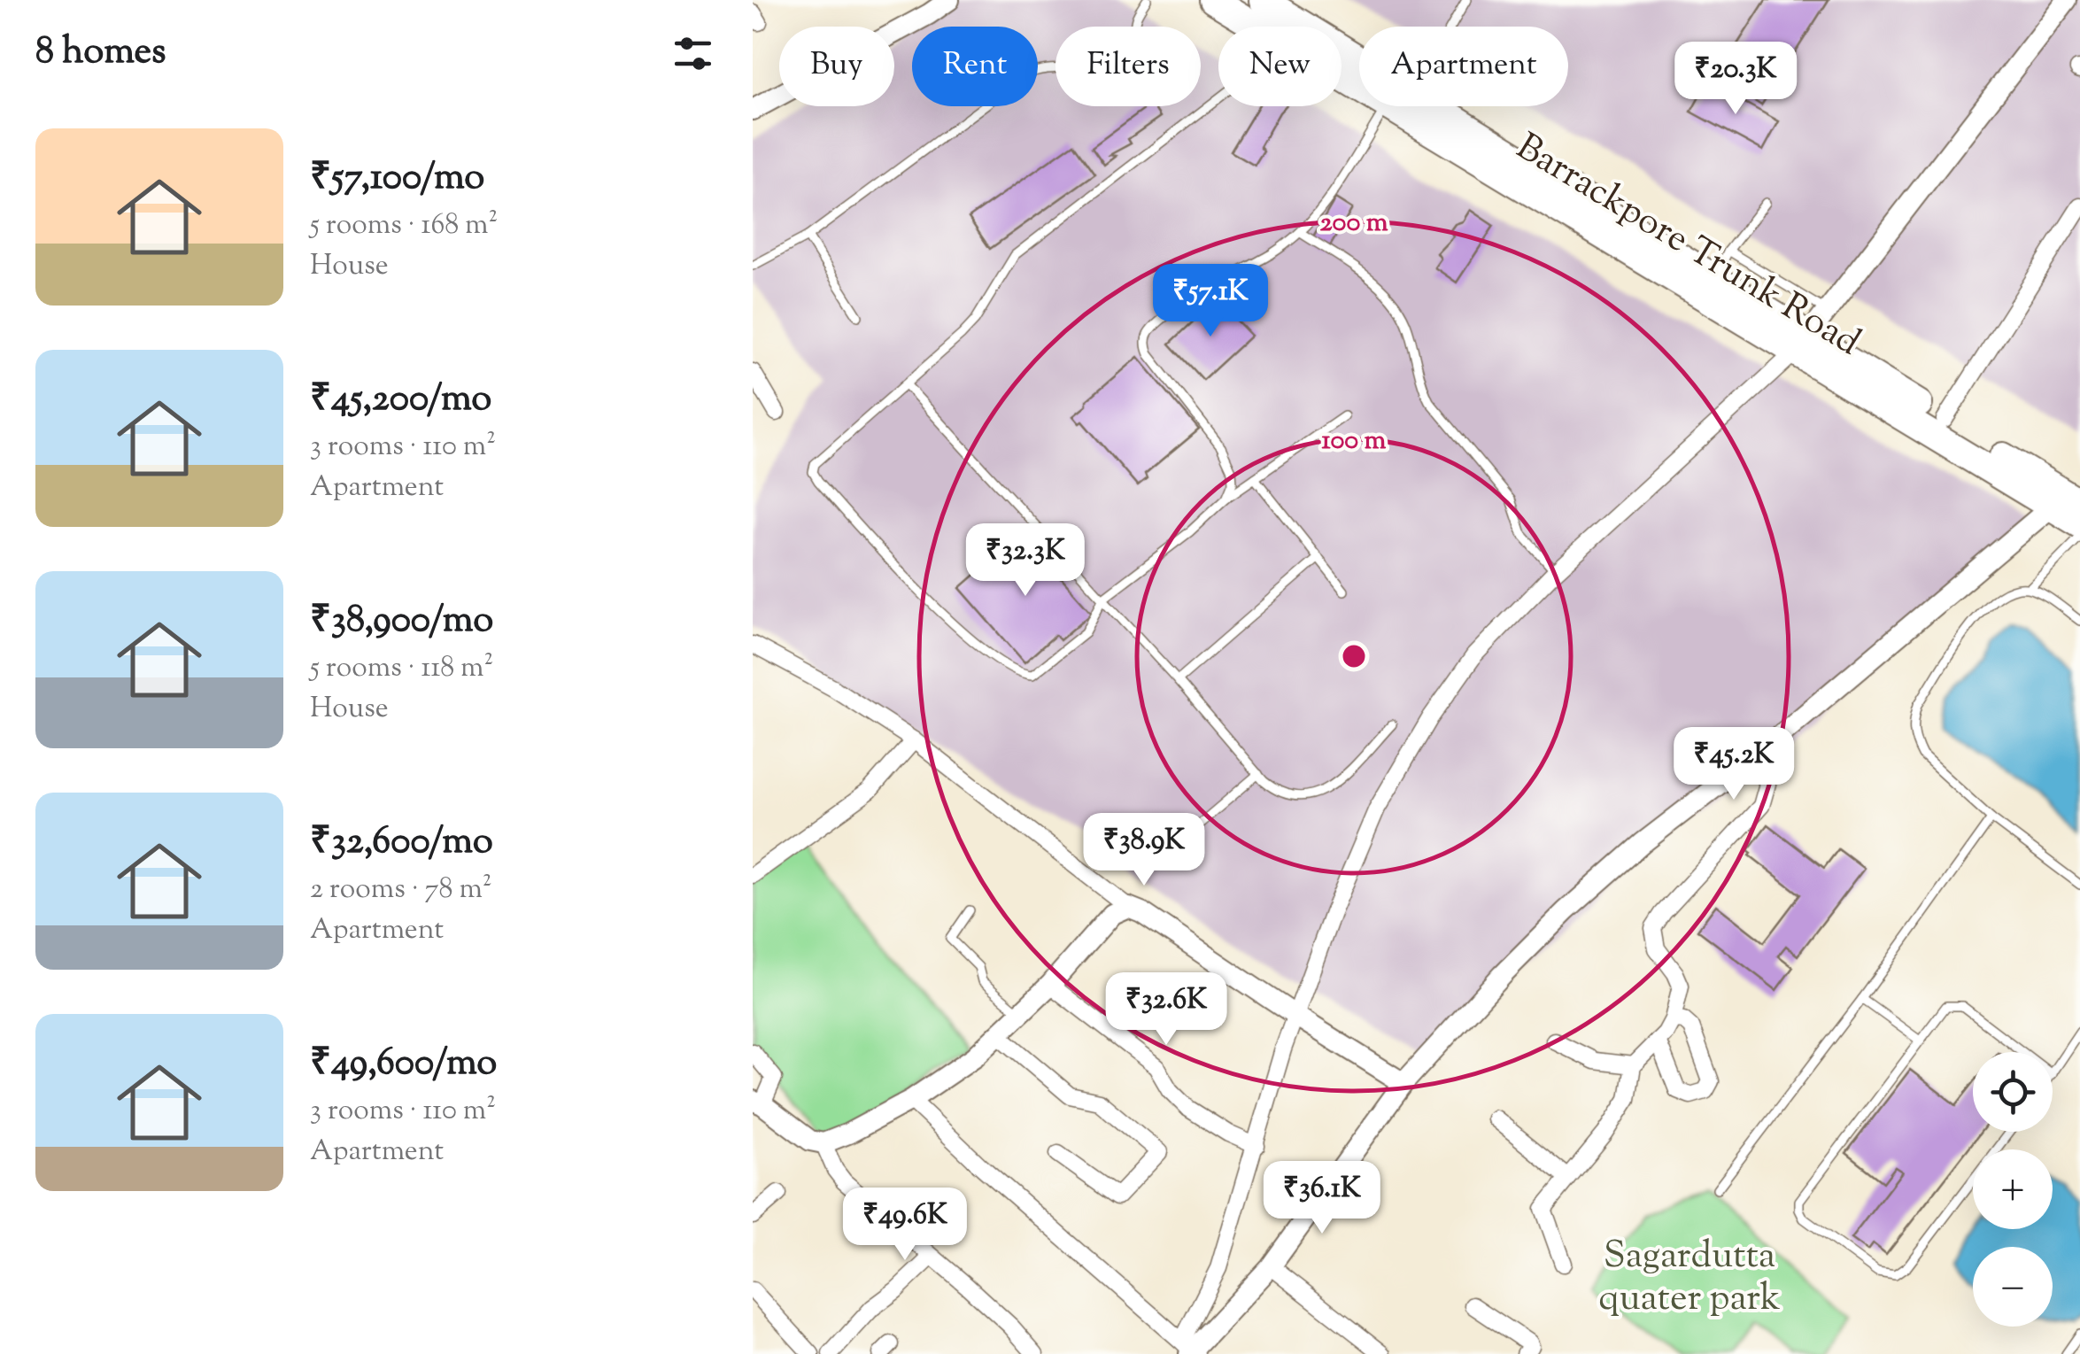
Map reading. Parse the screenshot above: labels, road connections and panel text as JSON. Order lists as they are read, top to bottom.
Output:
{
  "streets": {
    "main road": ["Barrackpore Trunk Road"]
  },
  "parks": ["Sagardutta quater park"],
  "page": {
    "heading": "8 homes",
    "chip": [
      "Buy",
      "Rent",
      "Filters",
      "New",
      "Apartment"
    ],
    "price": [
      "₹20.3K",
      "₹57.1K",
      "₹32.3K",
      "₹45.2K",
      "₹38.9K",
      "₹32.6K",
      "₹36.1K",
      "₹49.6K"
    ],
    "list": [
      {
        "name": "₹57,100/mo",
        "note": "5 rooms · 168 m² · House"
      },
      {
        "name": "₹45,200/mo",
        "note": "3 rooms · 110 m² · Apartment"
      },
      {
        "name": "₹38,900/mo",
        "note": "5 rooms · 118 m² · House"
      },
      {
        "name": "₹32,600/mo",
        "note": "2 rooms · 78 m² · Apartment"
      },
      {
        "name": "₹49,600/mo",
        "note": "3 rooms · 110 m² · Apartment"
      }
    ],
    "map_buttons": ["+", "−"]
  },
  "rings": ["200 m", "100 m"]
}
